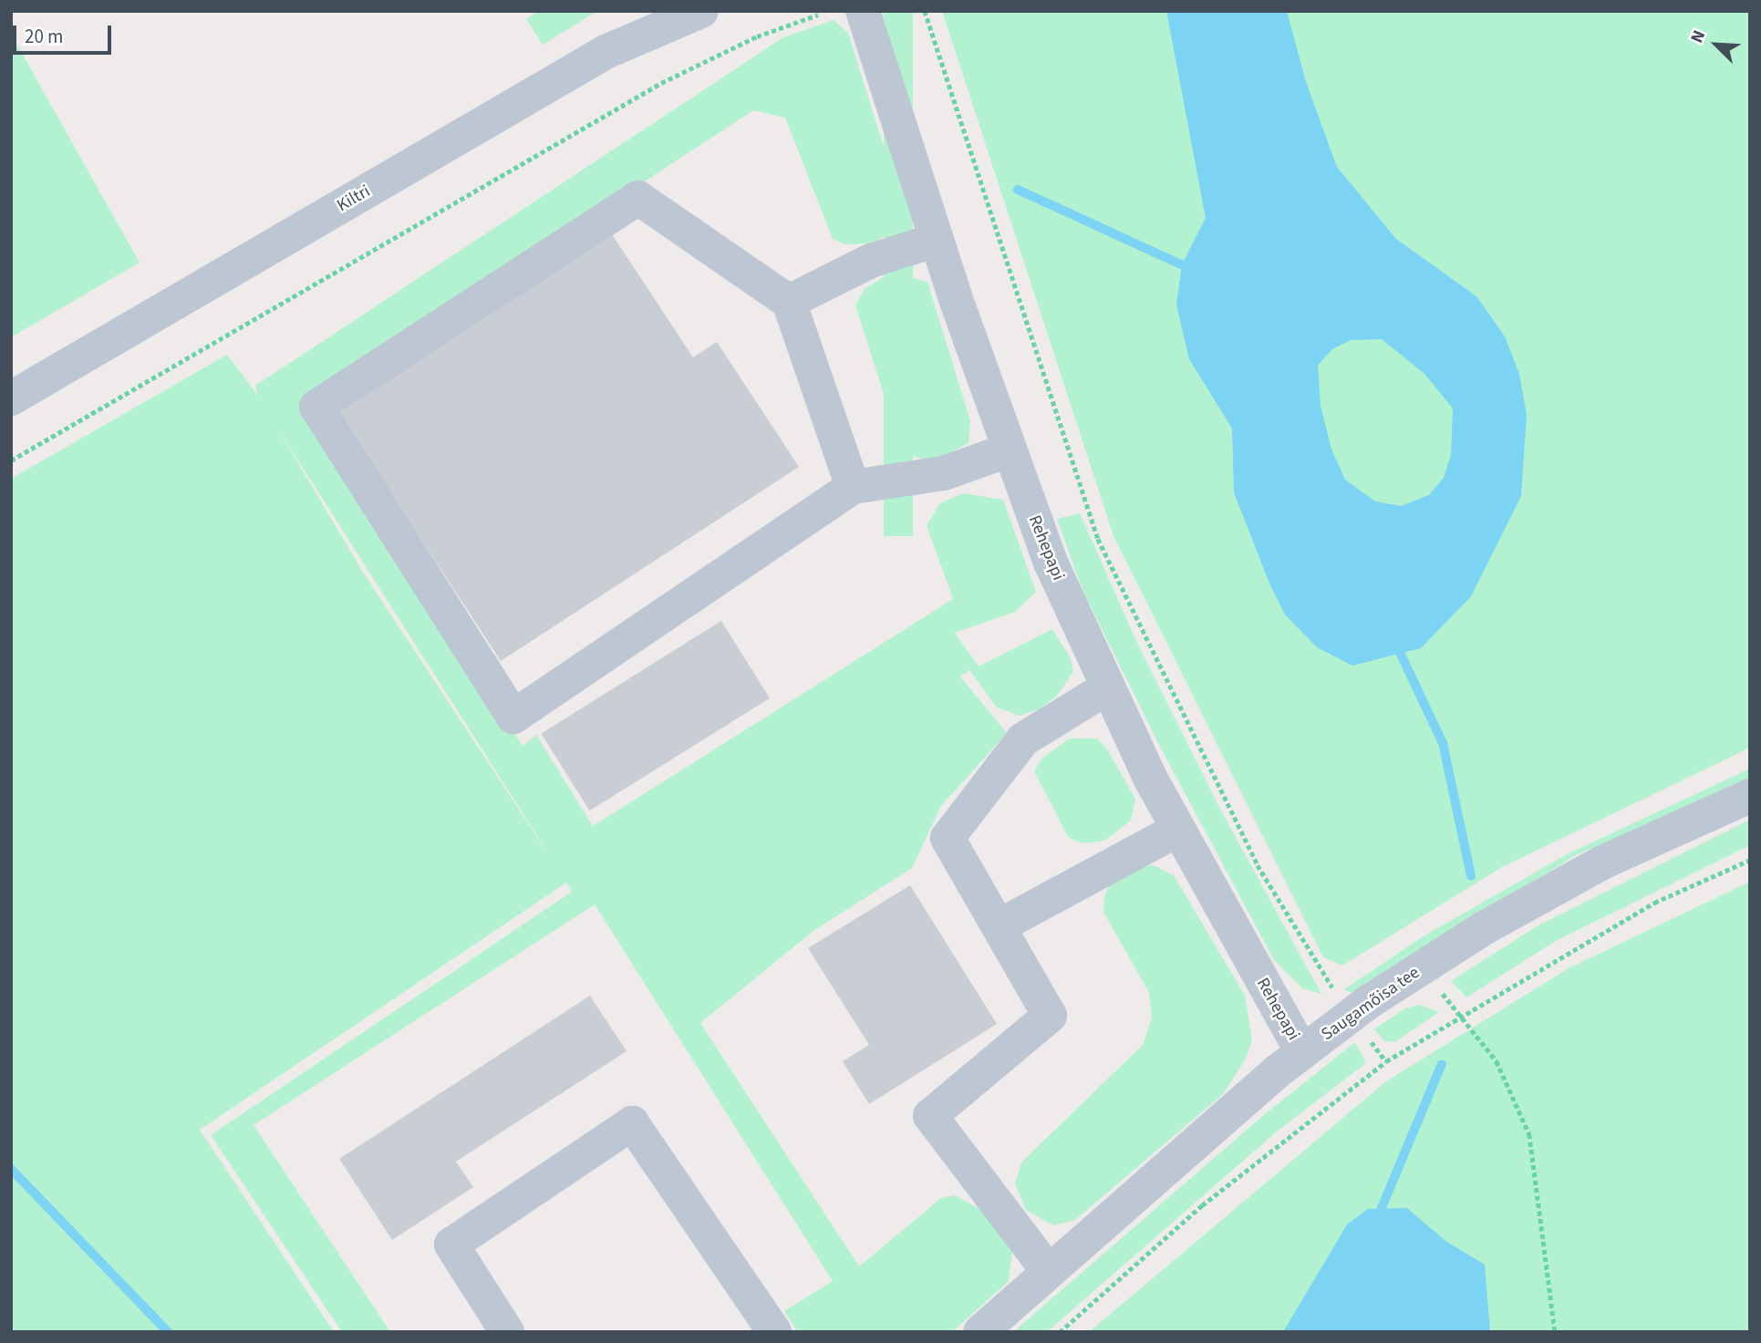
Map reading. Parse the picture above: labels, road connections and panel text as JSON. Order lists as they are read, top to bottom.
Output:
{
  "streets": {
    "street": ["Kiltri", "Rehepapi", "Saugamõisa tee"]
  },
  "crossings": [
    ["Rehepapi", "Saugamõisa tee"]
  ],
  "scale_bar": "20 m",
  "north": "top left"
}
